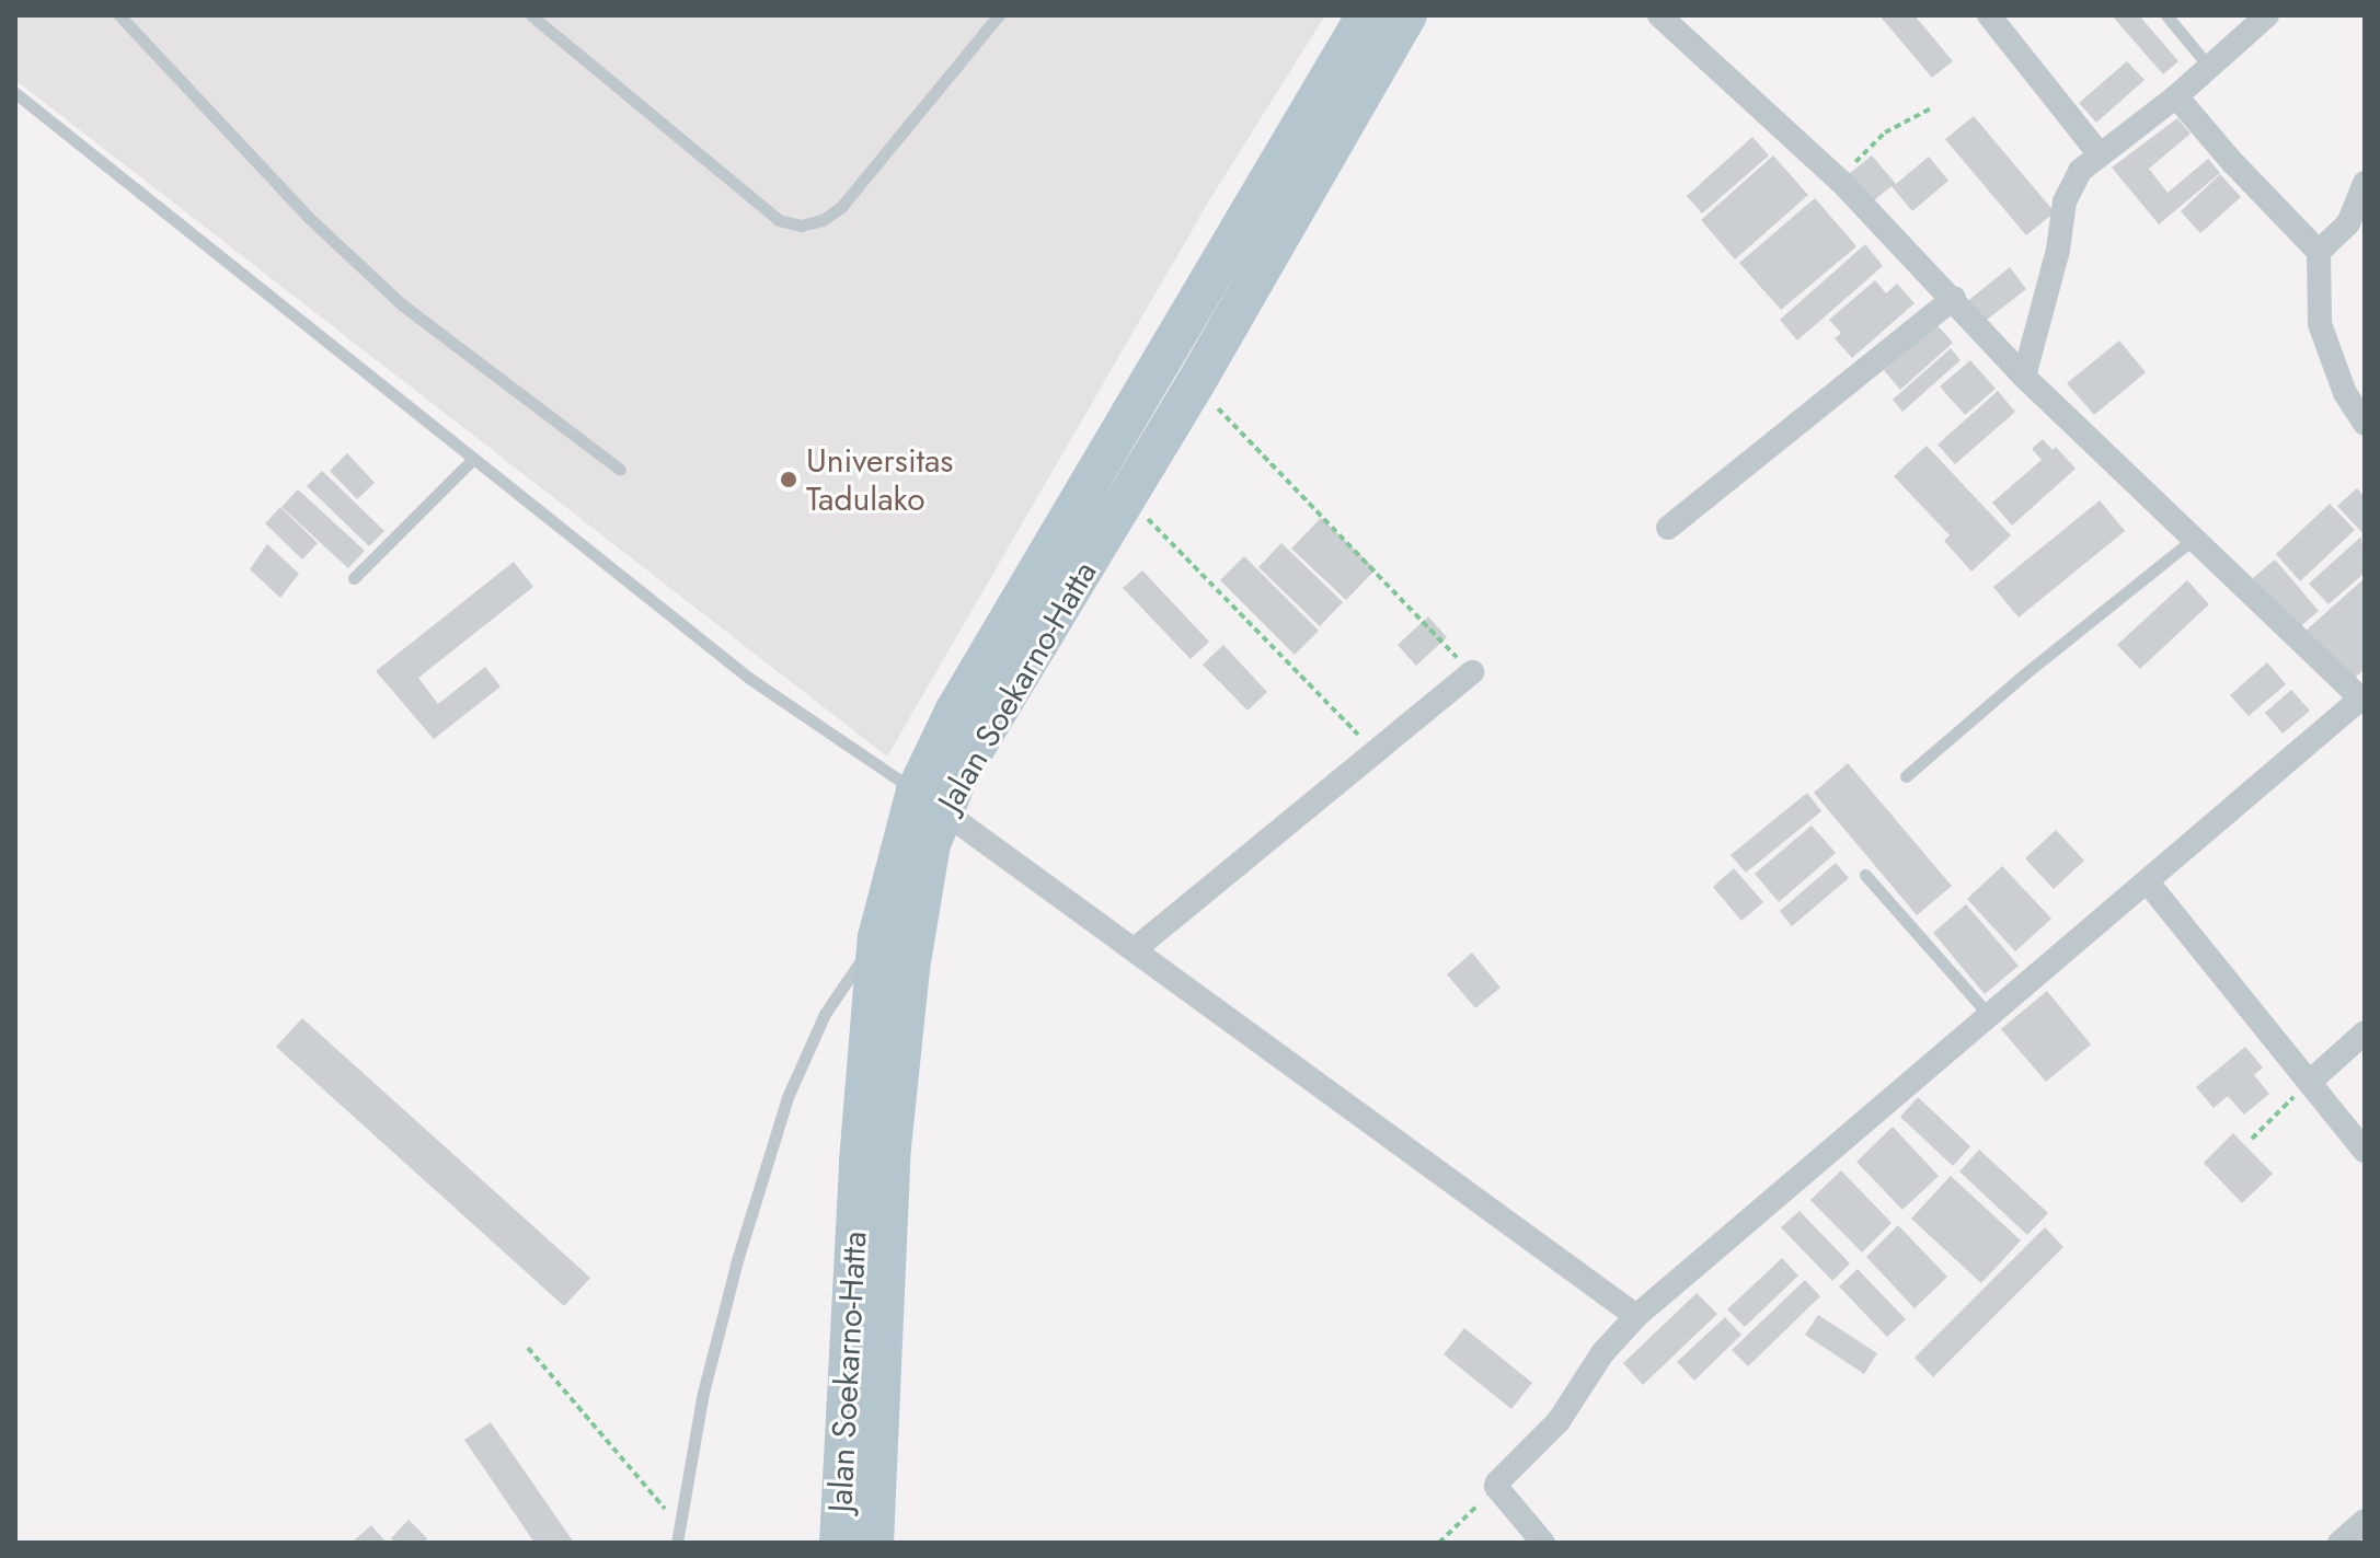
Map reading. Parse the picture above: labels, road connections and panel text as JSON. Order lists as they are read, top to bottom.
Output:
{
  "streets": {
    "main road": ["Jalan Soekarno-Hatta"]
  },
  "places": ["Universitas Tadulako"]
}
